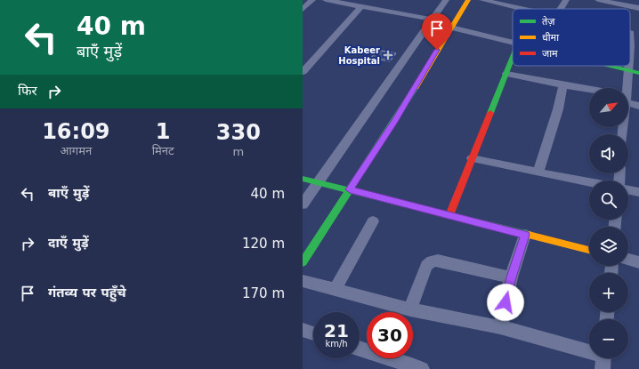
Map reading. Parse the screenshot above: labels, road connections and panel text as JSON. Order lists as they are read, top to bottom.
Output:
{
  "places": {
    "health": ["Kabeer Hospital"]
  },
  "legend": ["तेज़", "धीमा", "जाम"],
  "north": "top right",
  "page": {
    "turn": ["40 m", "बाएँ मुड़ें"],
    "then": "फिर",
    "map_buttons": ["+", "−"],
    "eta": [
      "16:09",
      "आगमन",
      "1",
      "मिनट",
      "330",
      "m"
    ],
    "list": [
      {
        "name": "बाएँ मुड़ें",
        "value": "40 m"
      },
      {
        "name": "दाएँ मुड़ें",
        "value": "120 m"
      },
      {
        "name": "गंतव्य पर पहुँचे",
        "value": "170 m"
      }
    ],
    "speed": "21 km/h",
    "limit": "30"
  }
}
